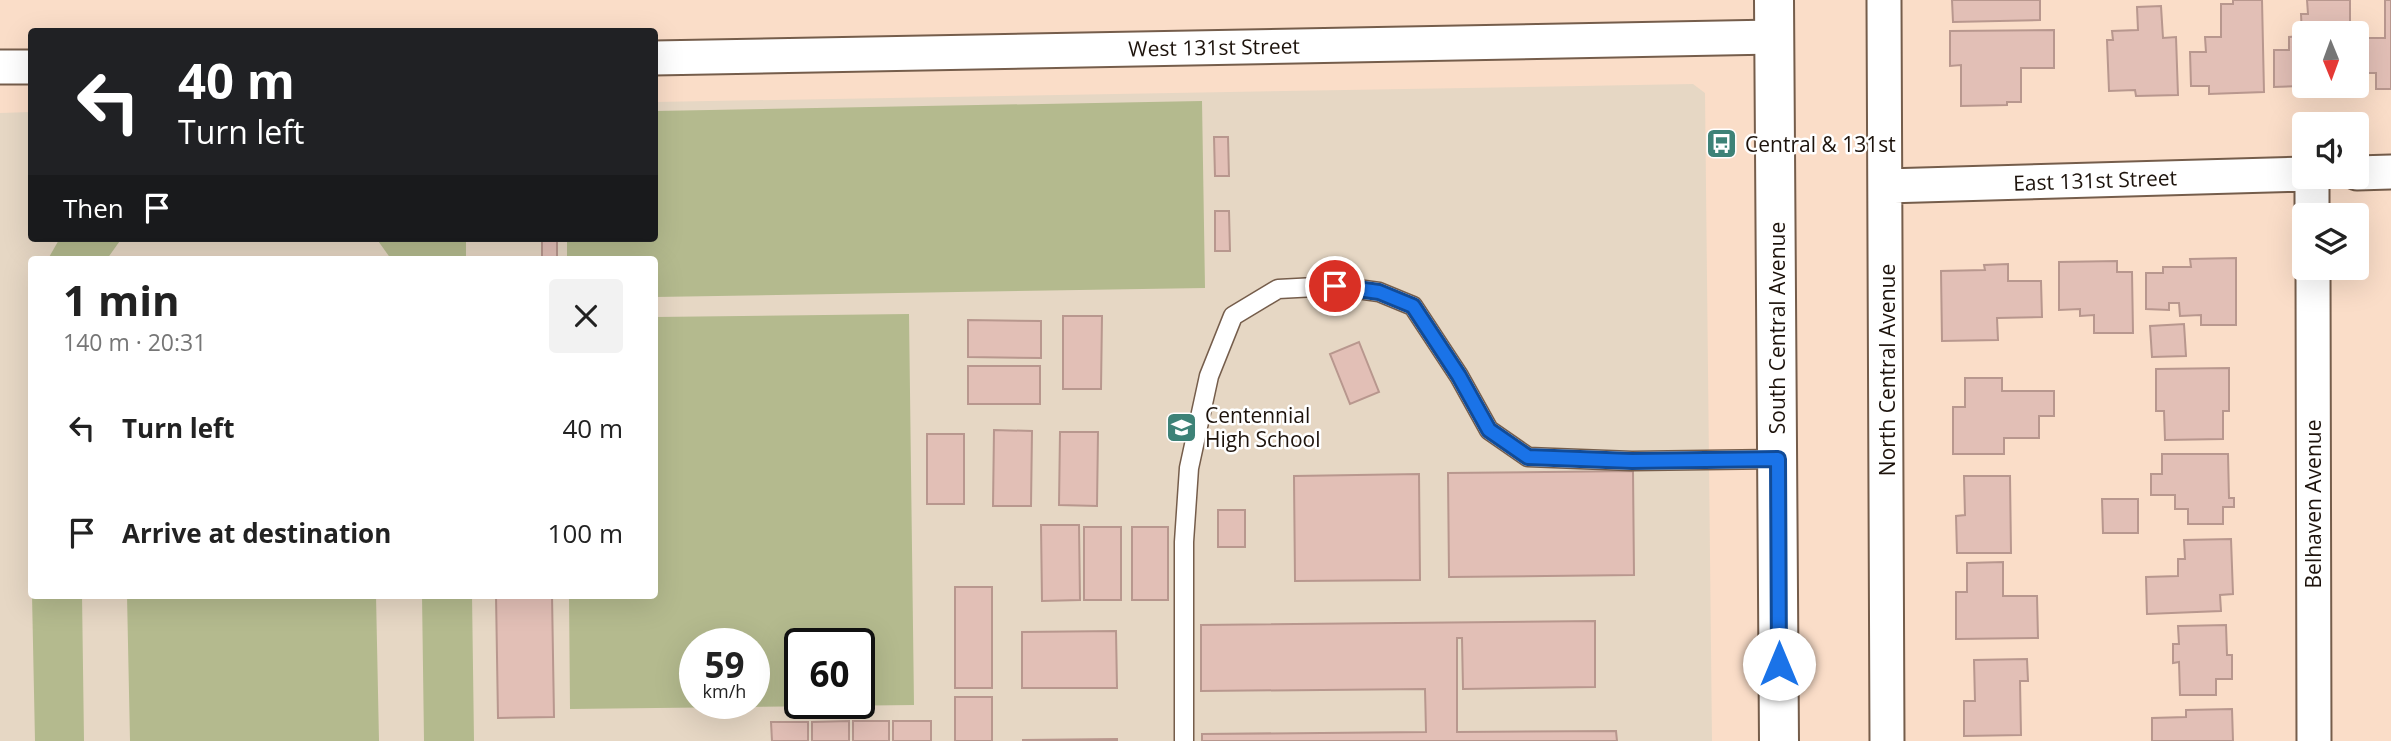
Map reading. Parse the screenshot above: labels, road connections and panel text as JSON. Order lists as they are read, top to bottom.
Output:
{
  "streets": {
    "main road": ["South Central Avenue"],
    "street": [
      "West 131st Street",
      "East 131st Street",
      "North Central Avenue",
      "Belhaven Avenue"
    ]
  },
  "crossings": [
    ["West 131st Street", "South Central Avenue"],
    ["East 131st Street", "North Central Avenue"]
  ],
  "places": {
    "bus stop": ["Central & 131st"],
    "school or university": ["Centennial High School"]
  },
  "north": "bottom",
  "page": {
    "turn": ["40 m", "Turn left"],
    "then": "Then",
    "heading": ["1 min", "140 m · 20:31"],
    "list": [
      {
        "name": "Turn left",
        "value": "40 m"
      },
      {
        "name": "Arrive at destination",
        "value": "100 m"
      }
    ],
    "speed": "59 km/h",
    "limit": "60"
  }
}
